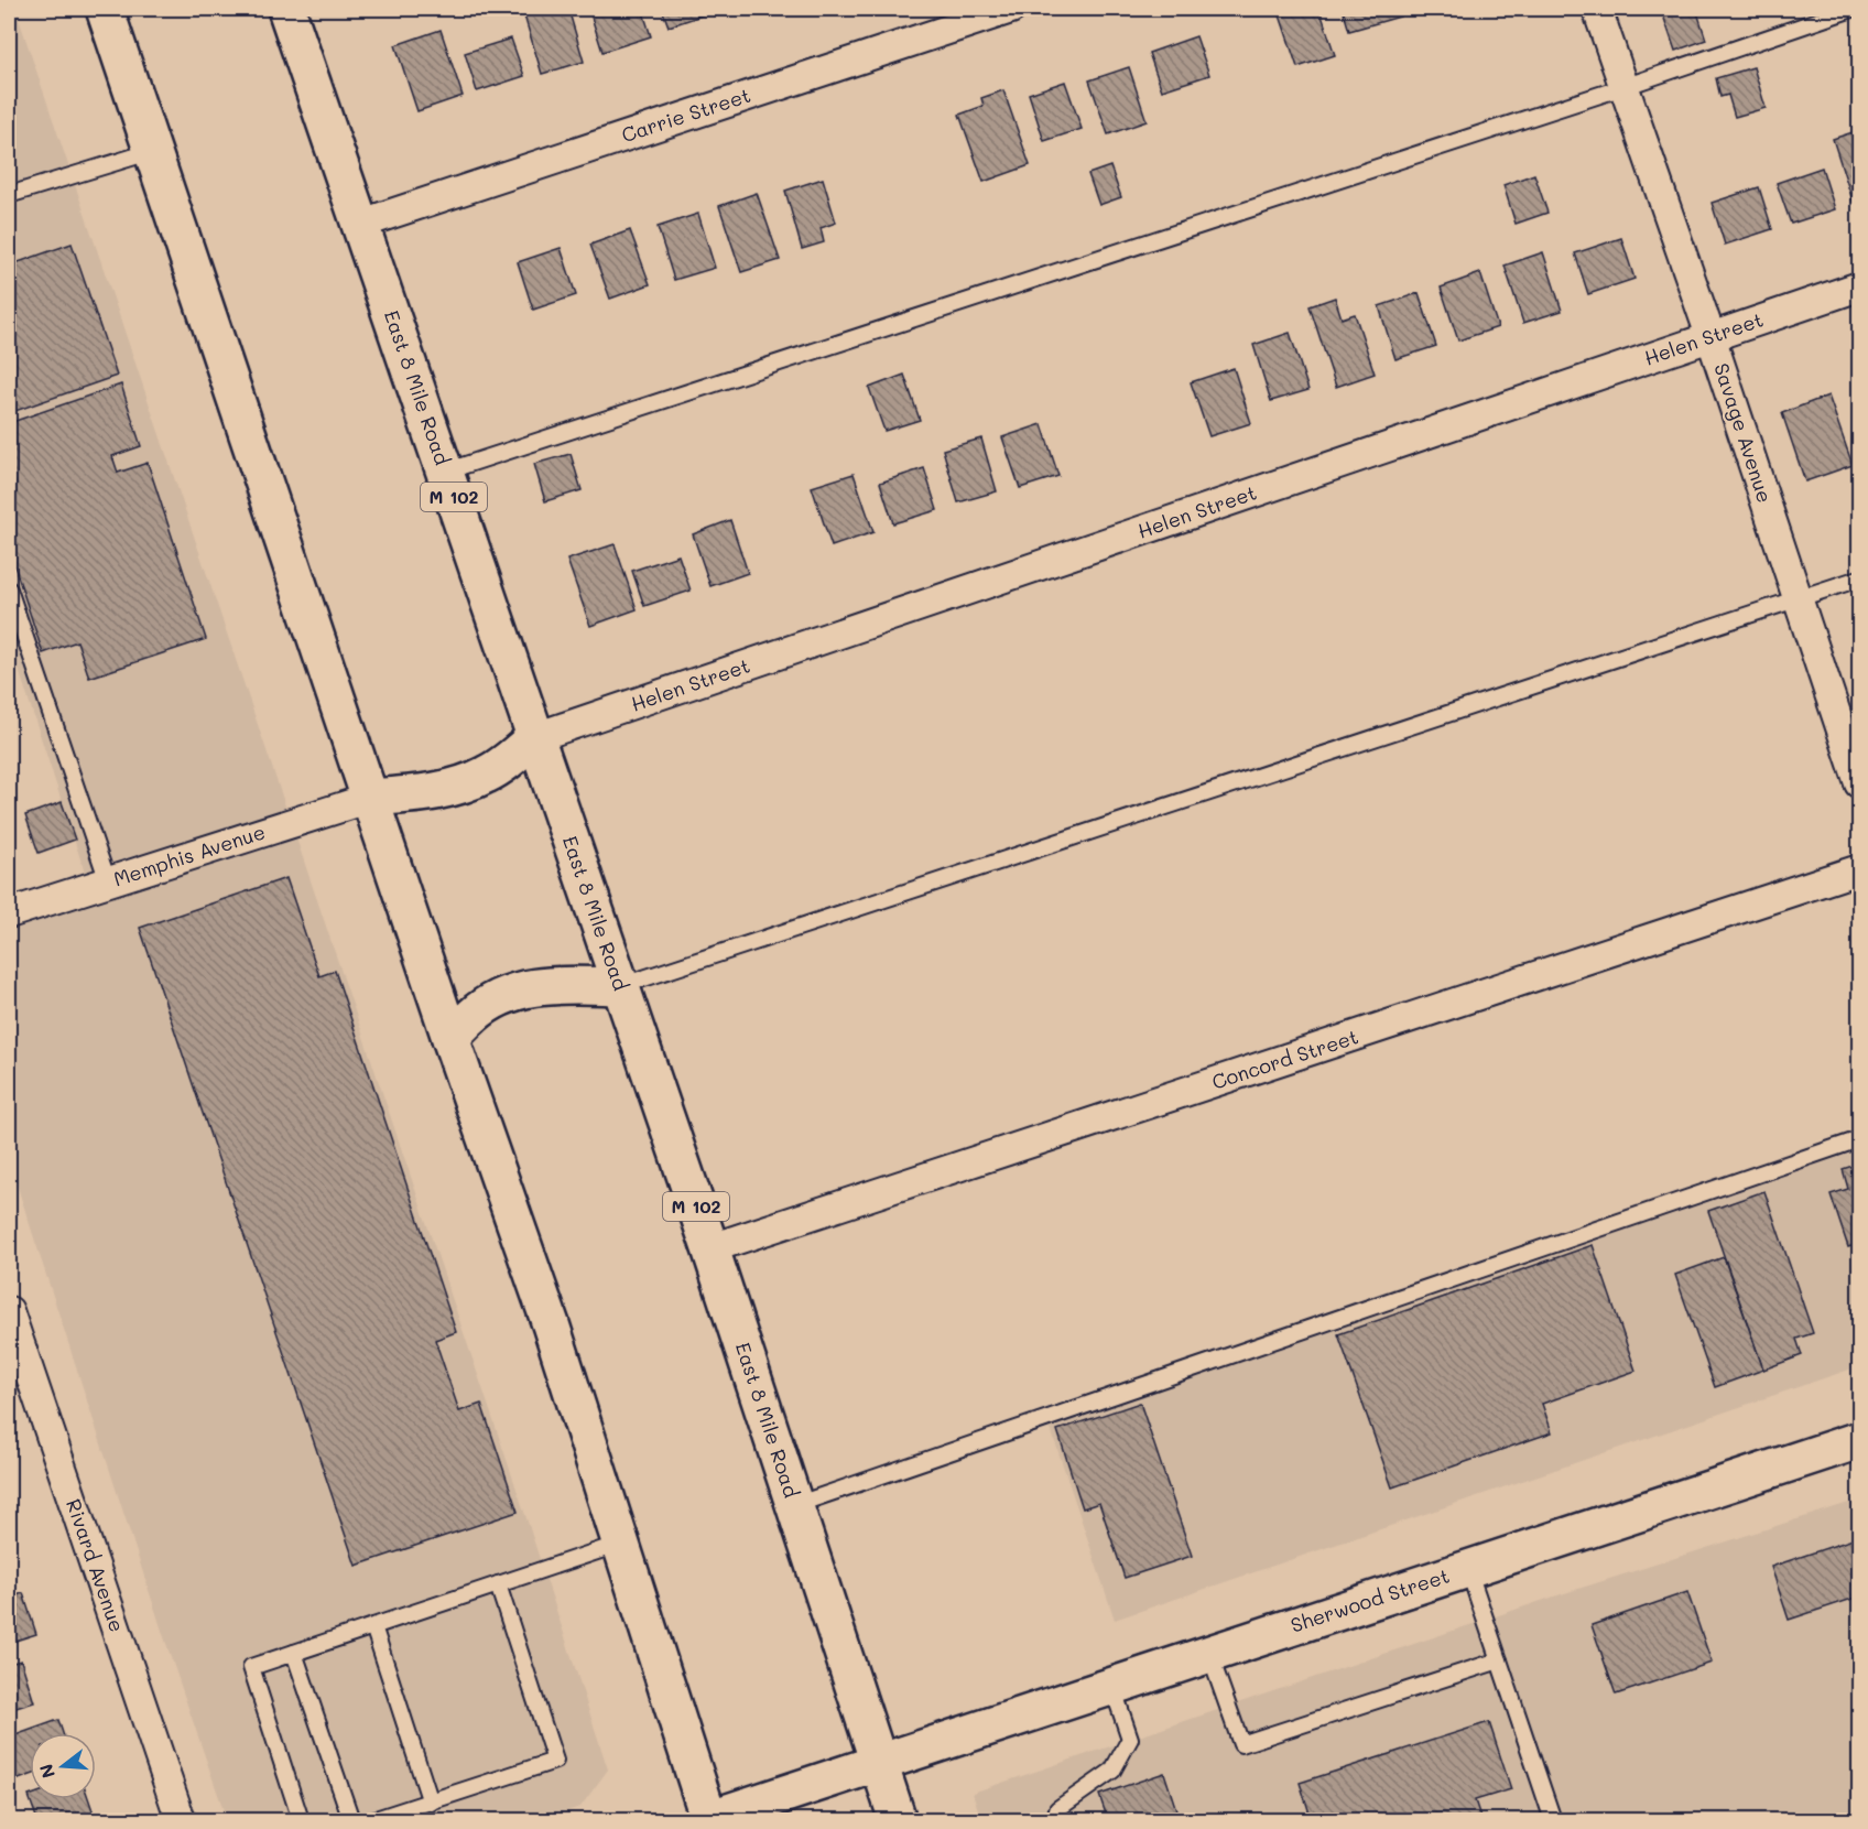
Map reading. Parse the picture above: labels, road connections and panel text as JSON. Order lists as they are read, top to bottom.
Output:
{
  "streets": {
    "main road": ["East 8 Mile Road", "M 102", "Sherwood Street"],
    "street": [
      "Carrie Street",
      "Helen Street",
      "Savage Avenue",
      "Memphis Avenue",
      "Concord Street",
      "Rivard Avenue"
    ]
  },
  "crossings": [
    ["Carrie Street", "East 8 Mile Road"],
    ["Helen Street", "East 8 Mile Road"],
    ["Helen Street", "Savage Avenue"],
    ["East 8 Mile Road", "Concord Street"],
    ["East 8 Mile Road", "Sherwood Street"]
  ],
  "north": "left"
}
